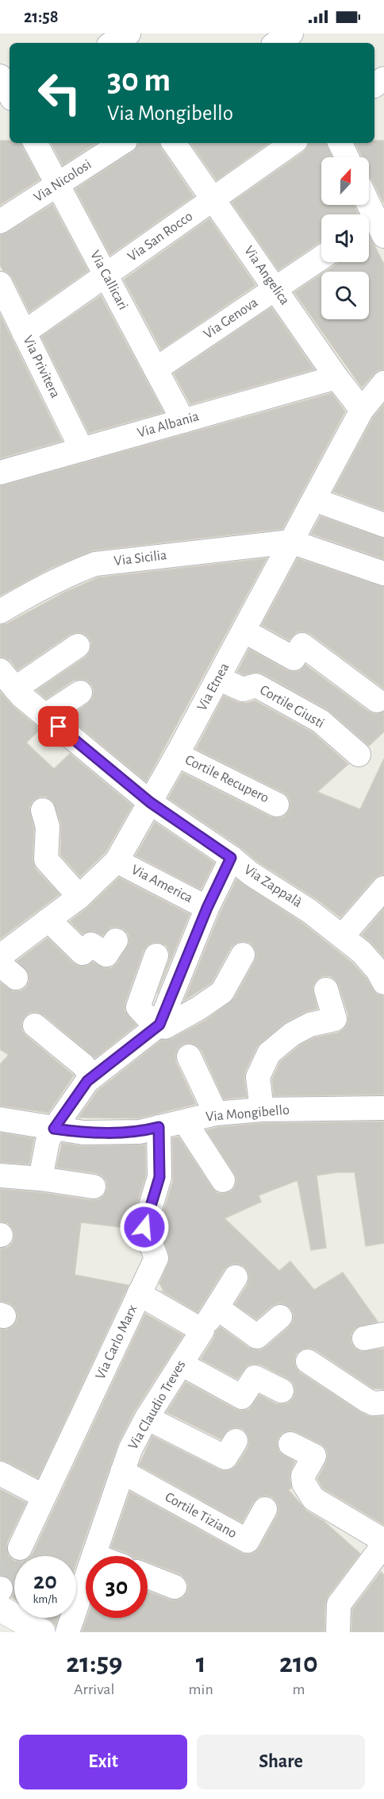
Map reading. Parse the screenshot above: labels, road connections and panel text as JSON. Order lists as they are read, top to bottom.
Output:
{
  "streets": {
    "street": [
      "Via Nicolosi",
      "Via San Rocco",
      "Via Angelica",
      "Via Callicari",
      "Via Genova",
      "Via Privitera",
      "Via Albania",
      "Via Sicilia",
      "Via Etnea",
      "Cortile Giusti",
      "Cortile Recupero",
      "Via America",
      "Via Zappalà",
      "Via Mongibello",
      "Via Carlo Marx",
      "Via Claudio Treves",
      "Cortile Tiziano"
    ]
  },
  "crossings": [
    ["Via Nicolosi", "Via Callicari"],
    ["Via San Rocco", "Via Angelica"],
    ["Via San Rocco", "Via Callicari"],
    ["Via San Rocco", "Via Privitera"],
    ["Via Angelica", "Via Genova"],
    ["Via Angelica", "Via Albania"],
    ["Via Angelica", "Via Etnea"],
    ["Via Callicari", "Via Genova"],
    ["Via Callicari", "Via Albania"],
    ["Via Privitera", "Via Albania"],
    ["Via Sicilia", "Via Etnea"],
    ["Via Etnea", "Cortile Giusti"],
    ["Via Etnea", "Cortile Recupero"],
    ["Via Etnea", "Via America"],
    ["Via Etnea", "Via Zappalà"],
    ["Via Mongibello", "Via Carlo Marx"],
    ["Via Claudio Treves", "Cortile Tiziano"]
  ],
  "north": "top",
  "page": {
    "status": "21:58",
    "turn": ["30 m", "Via Mongibello"],
    "speed": "20 km/h",
    "limit": "30",
    "eta": [
      "21:59",
      "Arrival",
      "1",
      "min",
      "210",
      "m"
    ],
    "buttons": ["Exit", "Share"]
  }
}
